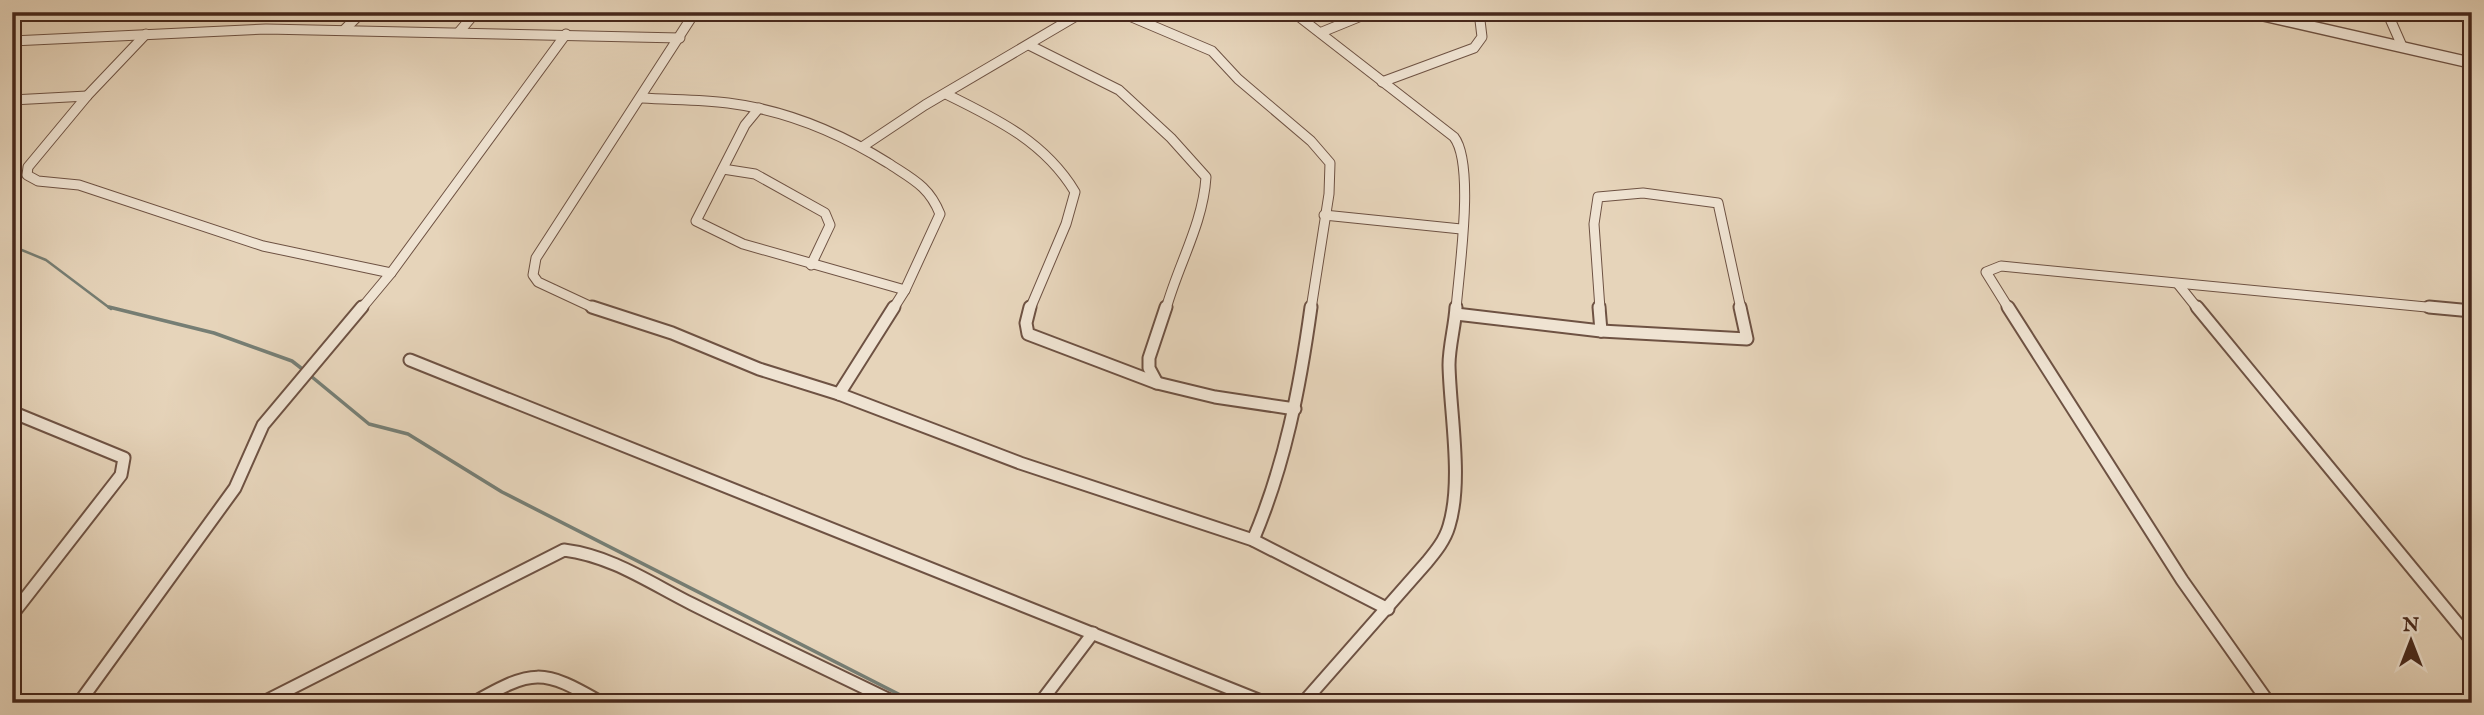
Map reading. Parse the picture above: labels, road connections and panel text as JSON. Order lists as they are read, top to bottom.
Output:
{
  "north": "top"
}
